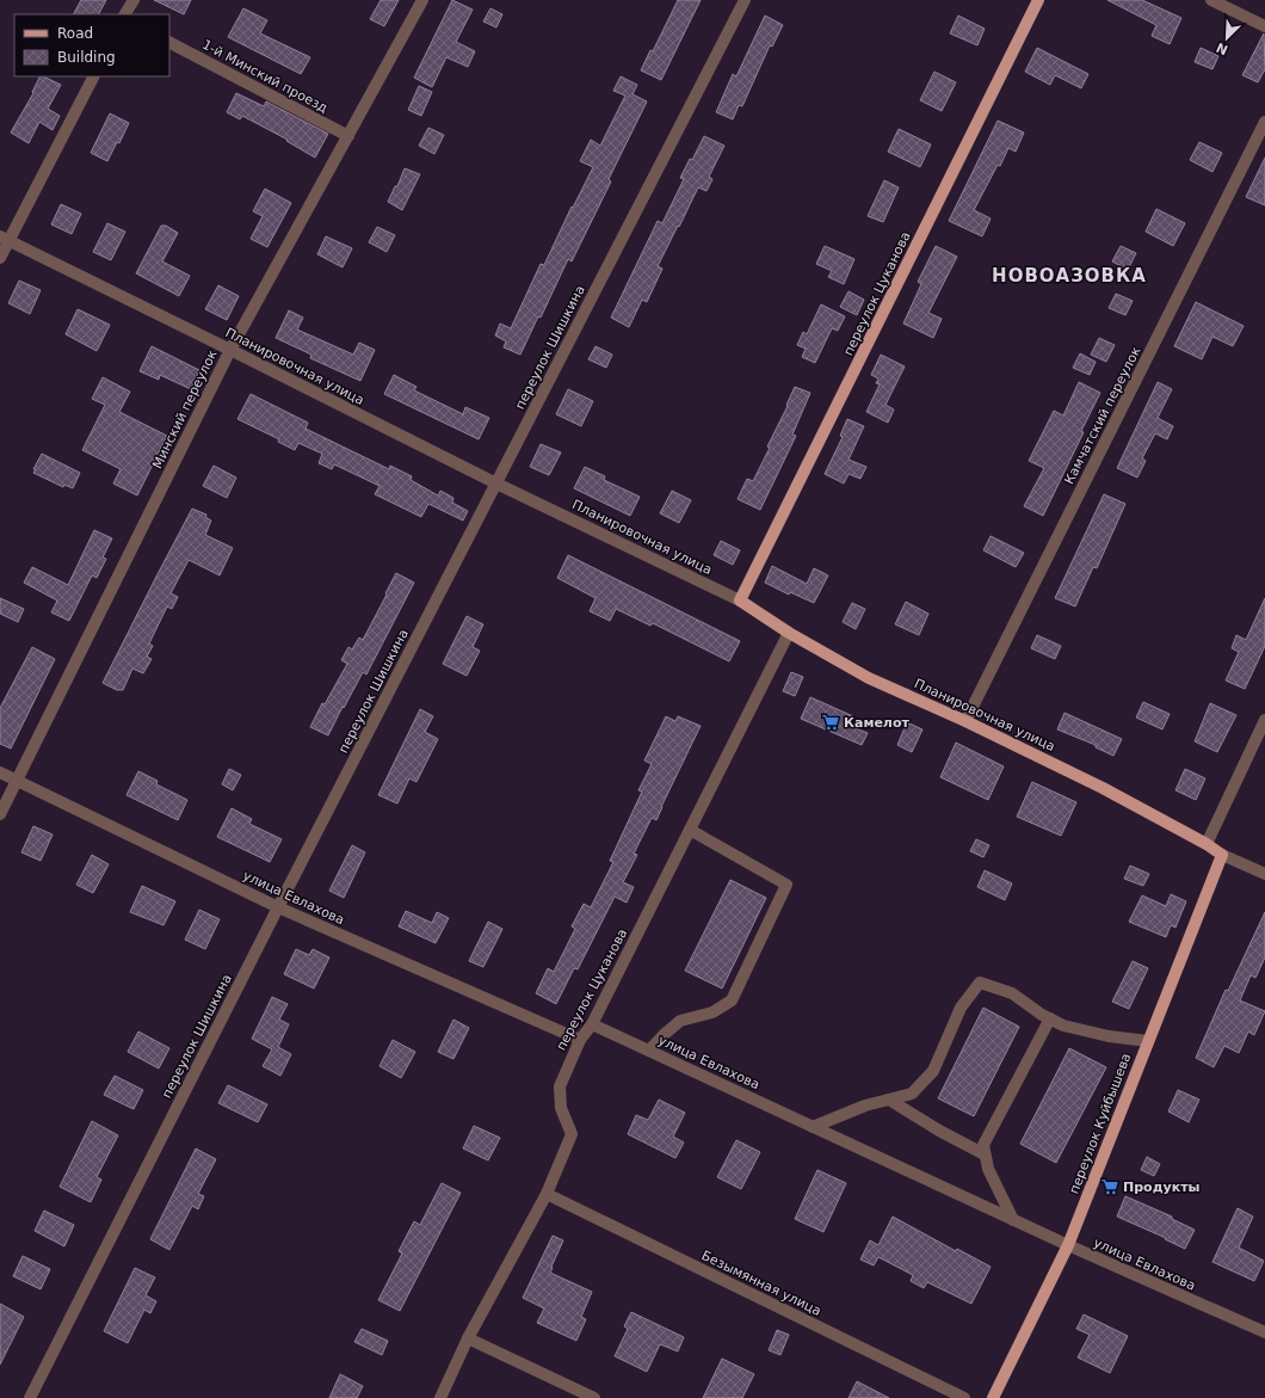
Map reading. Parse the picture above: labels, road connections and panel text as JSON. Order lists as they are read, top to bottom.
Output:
{
  "streets": {
    "main road": ["переулок Цуканова", "Планировочная улица", "переулок Куйбышева"],
    "street": [
      "1-й Минский проезд",
      "переулок Шишкина",
      "Минский переулок",
      "Камчатский переулок",
      "улица Евлахова",
      "Безымянная улица"
    ]
  },
  "crossings": [
    ["1-й Минский проезд", "Минский переулок"],
    ["переулок Цуканова", "Планировочная улица"],
    ["переулок Цуканова", "улица Евлахова"],
    ["переулок Цуканова", "Безымянная улица"],
    ["переулок Шишкина", "Планировочная улица"],
    ["переулок Шишкина", "улица Евлахова"],
    ["Планировочная улица", "Минский переулок"],
    ["Планировочная улица", "Камчатский переулок"],
    ["Планировочная улица", "переулок Куйбышева"],
    ["Минский переулок", "улица Евлахова"],
    ["улица Евлахова", "переулок Куйбышева"]
  ],
  "districts": ["НОВОАЗОВКА"],
  "places": {
    "supermarket": ["Камелот", "Продукты"]
  },
  "legend": ["Road", "Building"],
  "north": "bottom left"
}
